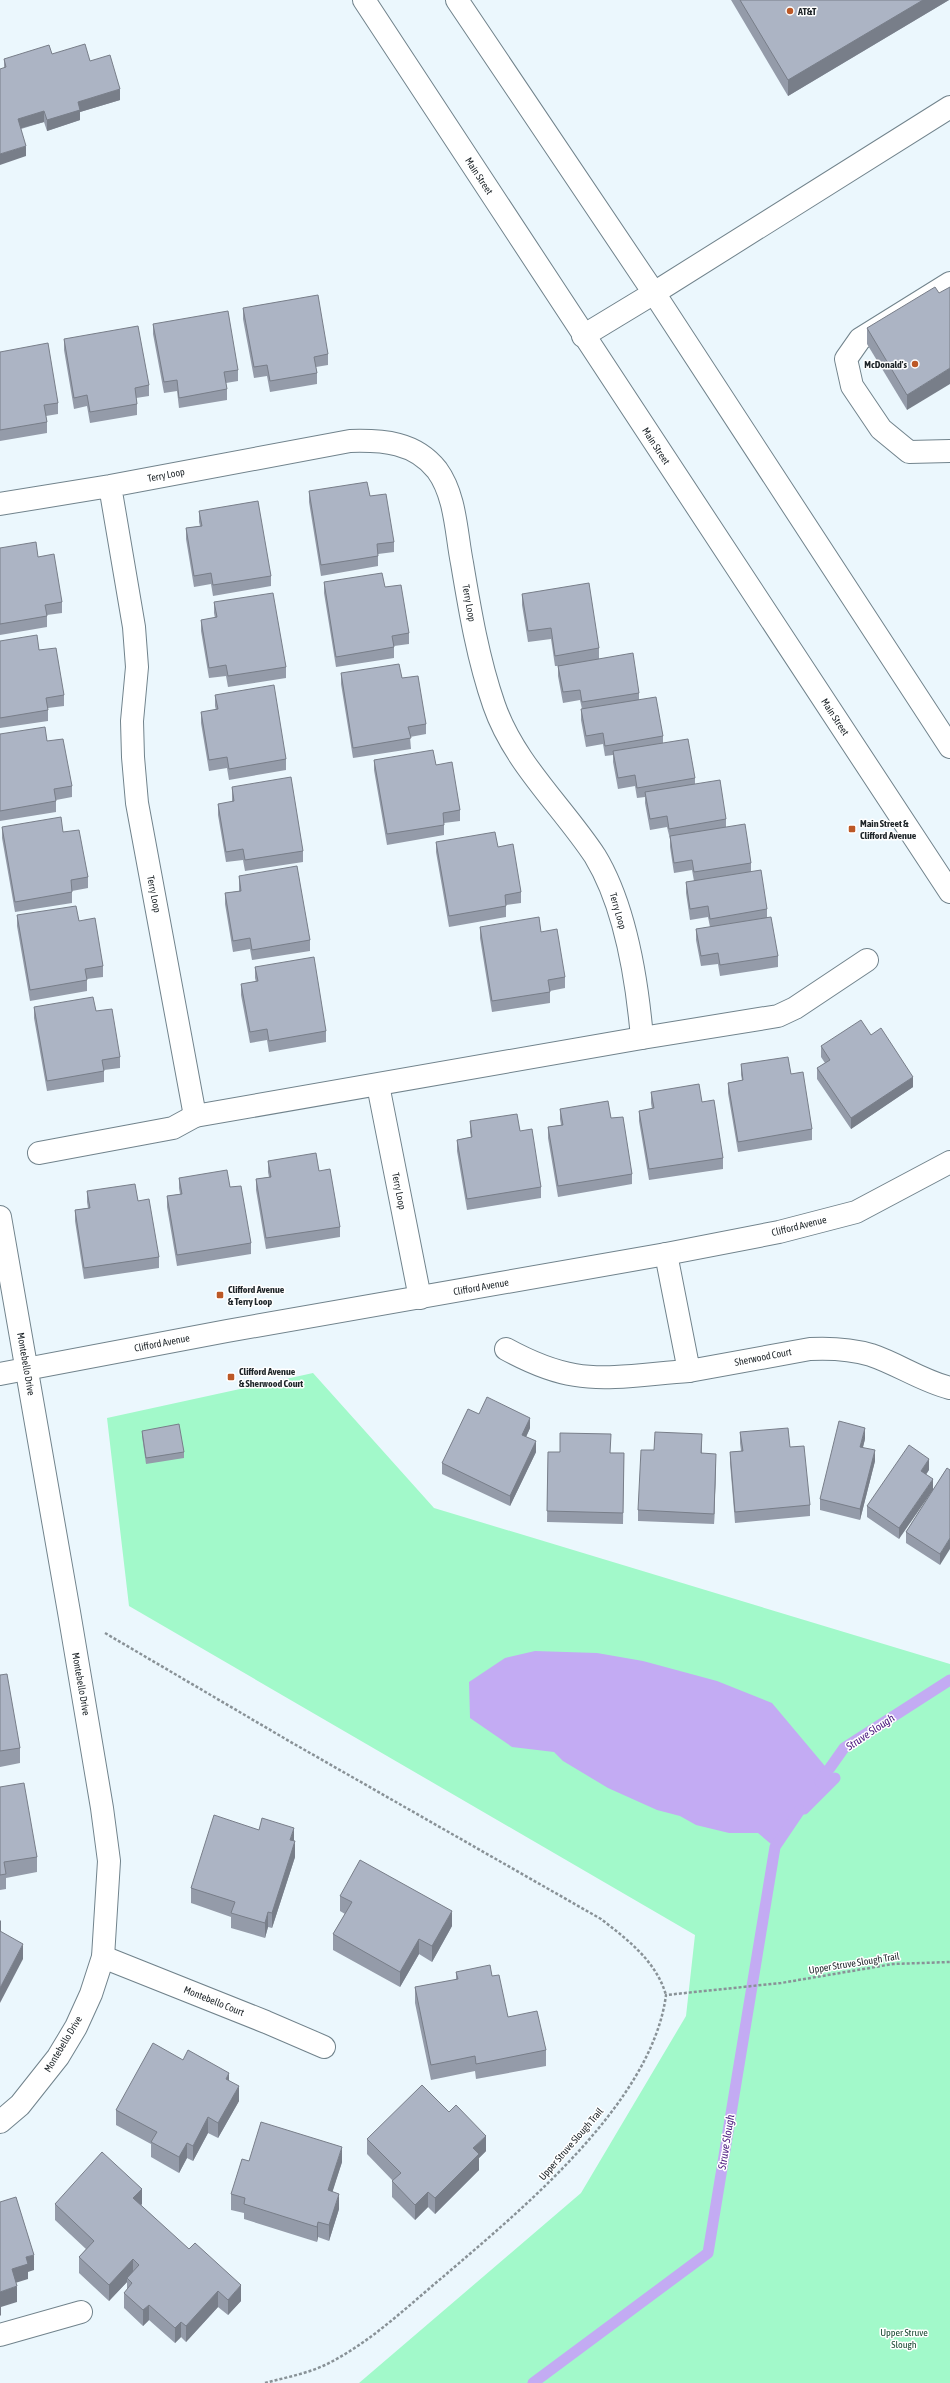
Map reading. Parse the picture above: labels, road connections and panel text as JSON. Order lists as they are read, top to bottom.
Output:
{
  "streets": {
    "street": [
      "Main Street",
      "Terry Loop",
      "Clifford Avenue",
      "Sherwood Court",
      "Montebello Drive",
      "Montebello Court"
    ],
    "path": ["Upper Struve Slough Trail"]
  },
  "crossings": [
    ["Terry Loop", "Clifford Avenue"],
    ["Clifford Avenue", "Montebello Drive"],
    ["Montebello Drive", "Montebello Court"]
  ],
  "water": ["Struve Slough"],
  "parks": ["Upper Struve Slough"],
  "places": {
    "other": ["AT&T", "McDonald's"],
    "transit": ["Main Street & Clifford Avenue", "Clifford Avenue & Terry Loop", "Clifford Avenue & Sherwood Court"]
  }
}
